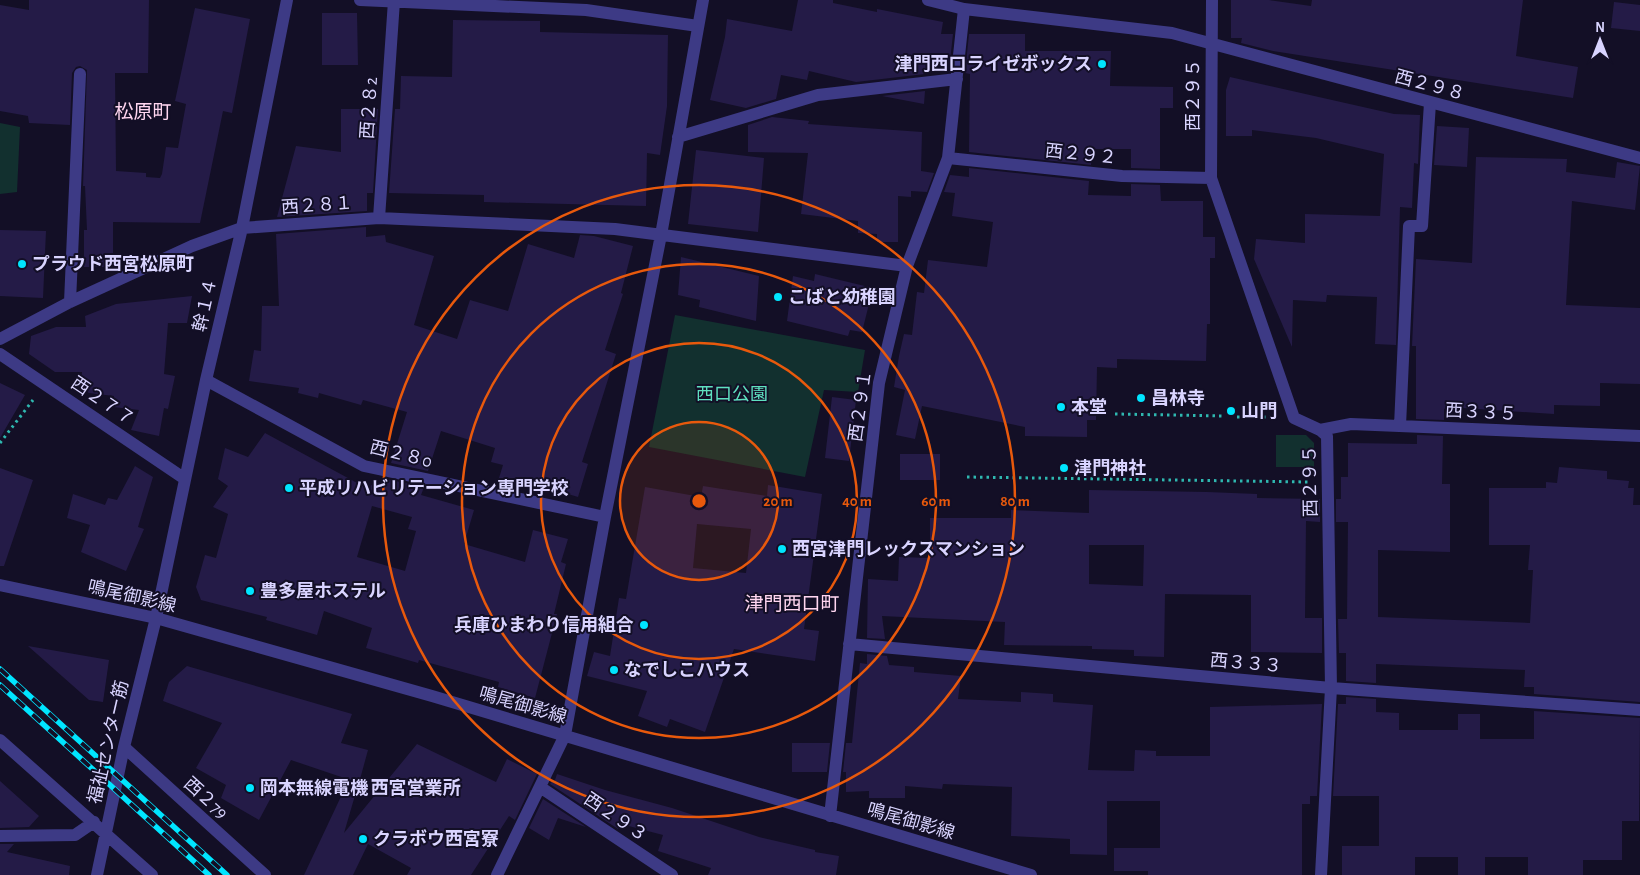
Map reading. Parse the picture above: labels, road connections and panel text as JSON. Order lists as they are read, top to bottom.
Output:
{
  "streets": {
    "street": [
      "西２９８",
      "西２９５",
      "西２８2",
      "西２９２",
      "西２８１",
      "幹１４",
      "西２７７",
      "西２９１",
      "西３３５",
      "西２８0",
      "鳴尾御影線",
      "西３３３",
      "福祉センター筋",
      "西２79",
      "西２９３"
    ]
  },
  "crossings": [
    ["西２９８", "西２９５"],
    ["西２９８", "西２９１"],
    ["西２９５", "西２９２"],
    ["西２９５", "西３３５"],
    ["西２９５", "西３３３"],
    ["西２８2", "西２８１"],
    ["西２９２", "西２９１"],
    ["西２８１", "幹１４"],
    ["西２８１", "西２９１"],
    ["幹１４", "西２７７"],
    ["幹１４", "西２８0"],
    ["幹１４", "鳴尾御影線"],
    ["幹１４", "福祉センター筋"],
    ["西２９１", "鳴尾御影線"],
    ["西２９１", "西３３３"],
    ["鳴尾御影線", "福祉センター筋"],
    ["福祉センター筋", "西２79"]
  ],
  "districts": ["松原町", "津門西口町"],
  "parks": ["西口公園"],
  "places": [
    "津門西口ライゼボックス",
    "プラウド西宮松原町",
    "こばと幼稚園",
    "昌林寺",
    "本堂",
    "山門",
    "津門神社",
    "平成リハビリテーション専門学校",
    "西宮津門レックスマンション",
    "豊多屋ホステル",
    "兵庫ひまわり信用組合",
    "なでしこハウス",
    "岡本無線電機 西宮営業所",
    "クラボウ西宮寮"
  ],
  "north": "top",
  "rings": [
    "20 m",
    "40 m",
    "60 m",
    "80 m"
  ]
}
